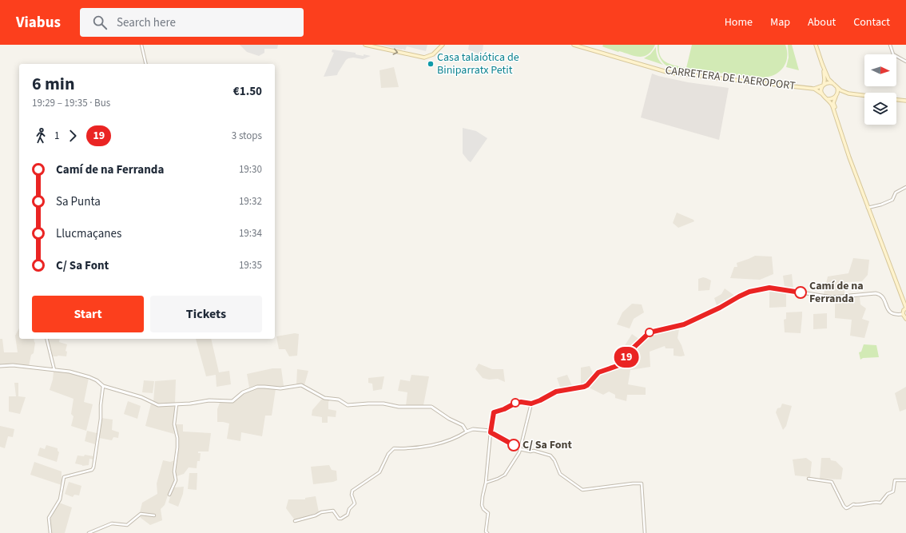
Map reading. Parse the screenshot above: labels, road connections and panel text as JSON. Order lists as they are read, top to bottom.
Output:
{
  "streets": {
    "main road": ["CARRETERA DE L'AEROPORT"]
  },
  "places": ["Casa talaiótica de Biniparratx Petit", "Camí de na Ferranda", "C/ Sa Font"],
  "lines": ["bus line 19"],
  "north": "right",
  "page": {
    "header": "Viabus",
    "search": "Search here",
    "nav": [
      "Home",
      "Map",
      "About",
      "Contact"
    ],
    "on_map": "19",
    "heading": ["6 min", "19:29 – 19:35 · Bus", "€1.50"],
    "legs": ["1", "19", "3 stops"],
    "list": [
      {
        "name": "Camí de na Ferranda",
        "value": "19:30"
      },
      {
        "name": "Sa Punta",
        "value": "19:32"
      },
      {
        "name": "Llucmaçanes",
        "value": "19:34"
      },
      {
        "name": "C/ Sa Font",
        "value": "19:35"
      }
    ],
    "buttons": ["Start", "Tickets"]
  }
}
